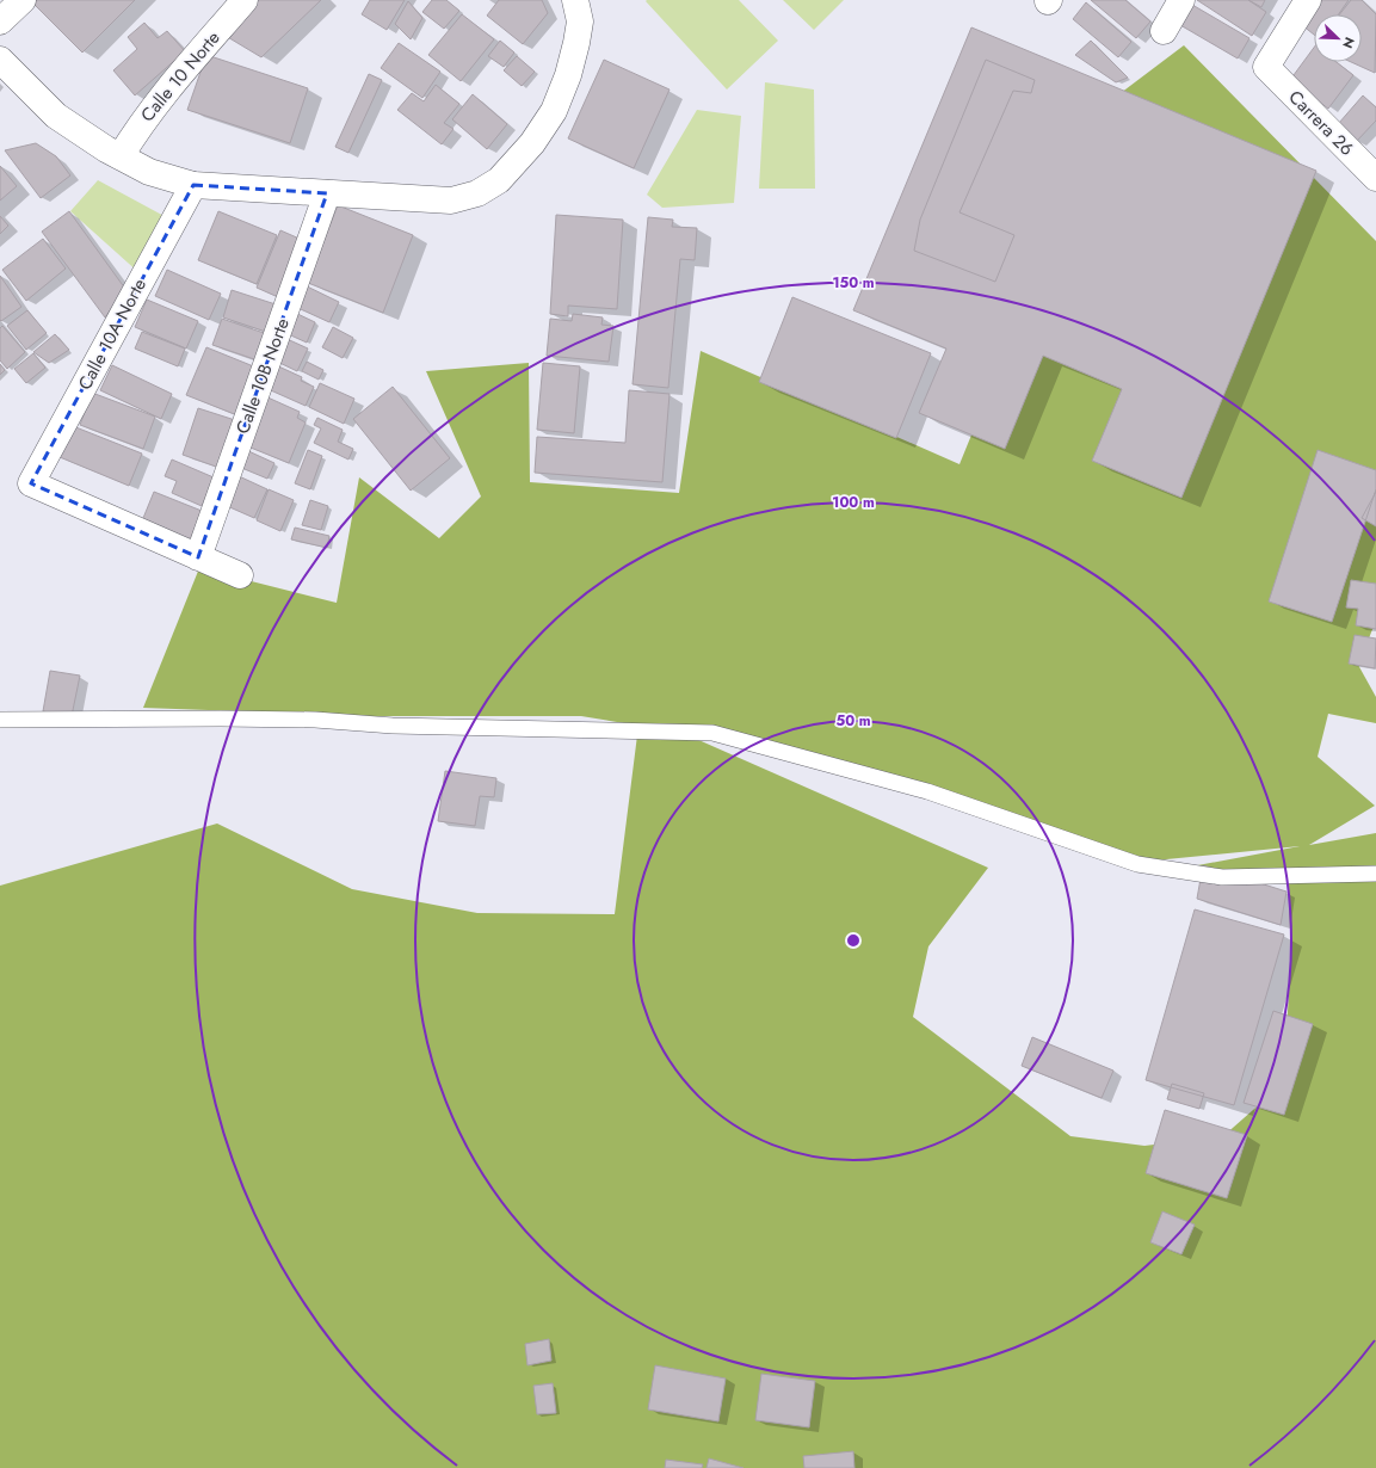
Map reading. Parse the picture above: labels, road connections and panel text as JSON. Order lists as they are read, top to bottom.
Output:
{
  "streets": {
    "street": [
      "Calle 10 Norte",
      "Carrera 26",
      "Calle 10A Norte",
      "Calle 10B Norte"
    ]
  },
  "crossings": [
    ["Calle 10A Norte", "Calle 10B Norte"]
  ],
  "north": "bottom right",
  "rings": ["150 m", "100 m", "50 m"]
}
